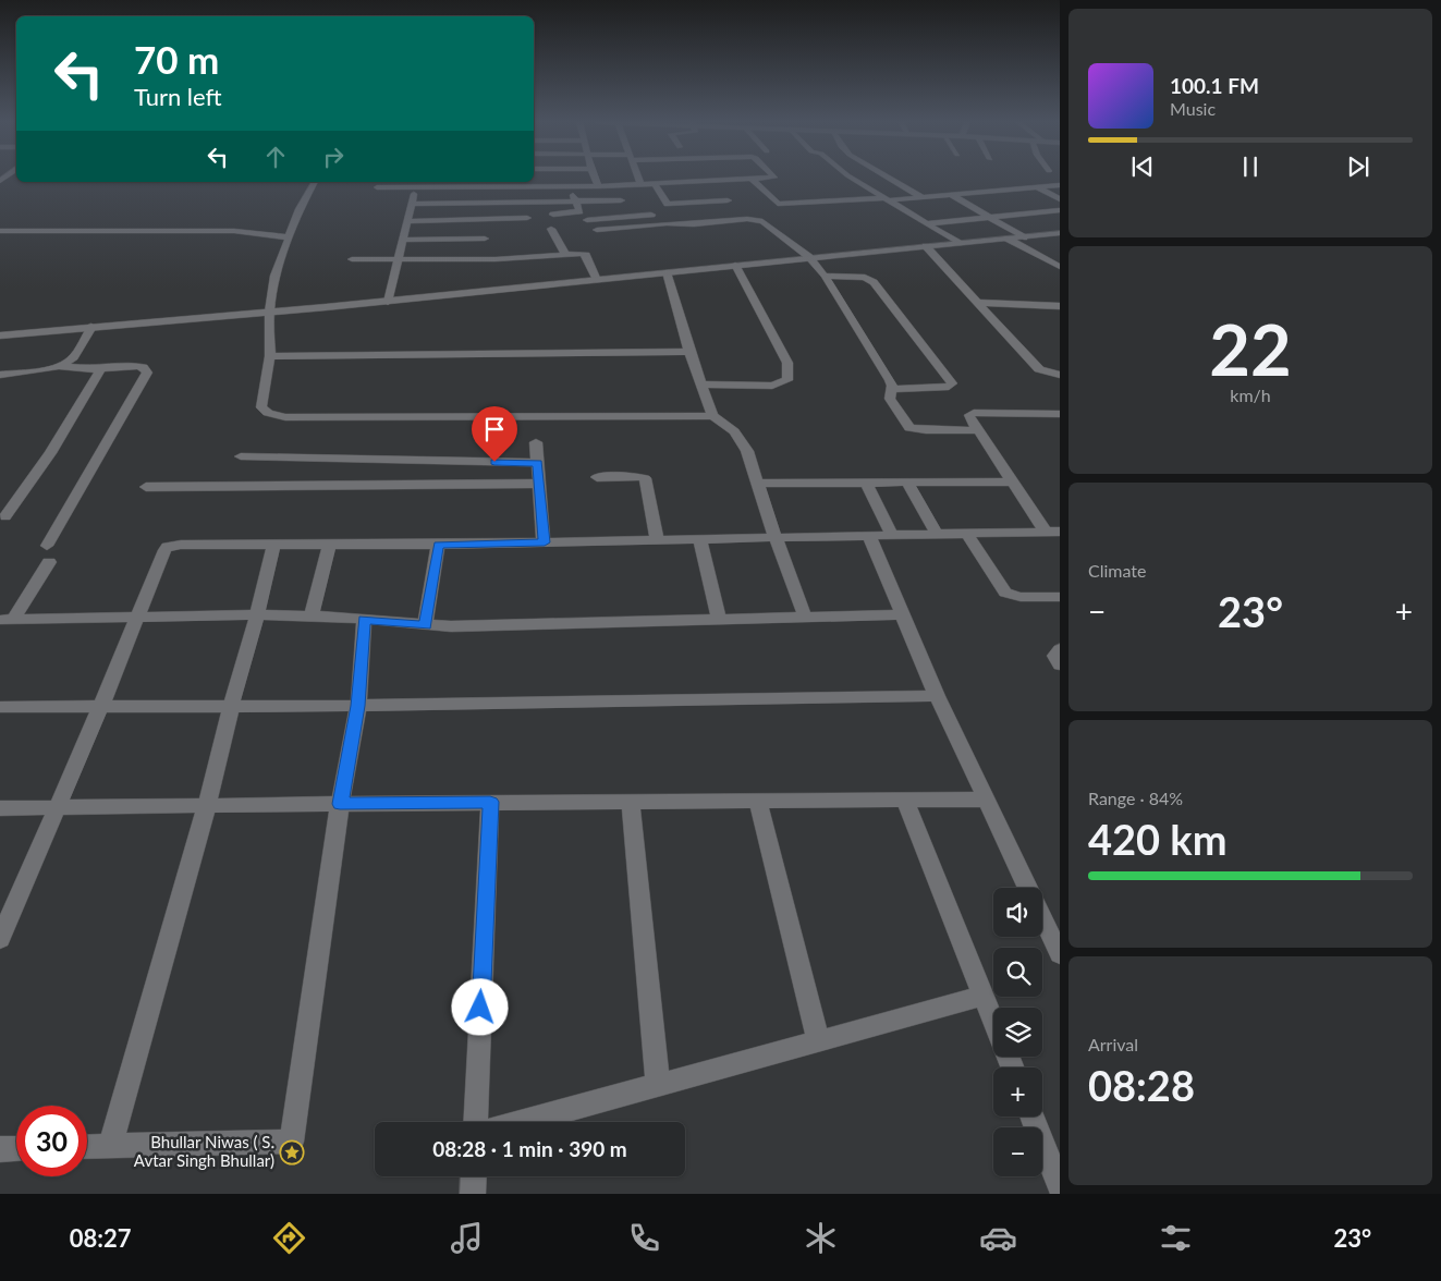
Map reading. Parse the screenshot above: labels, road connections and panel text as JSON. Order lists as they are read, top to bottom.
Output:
{
  "places": {
    "place": ["Bhullar Niwas ( S. Avtar Singh Bhullar)"]
  },
  "page": {
    "turn": ["70 m", "Turn left"],
    "song": ["100.1 FM", "Music"],
    "tile": [
      ["22", "km/h"],
      "Climate",
      ["Range · 84%", "420 km"],
      ["Arrival", "08:28"]
    ],
    "heat": ["−", "23°", "+"],
    "map_buttons": ["+", "−"],
    "limit": "30",
    "trip": "08:28 · 1 min · 390 m",
    "tabs": ["08:27", "23°"]
  }
}
